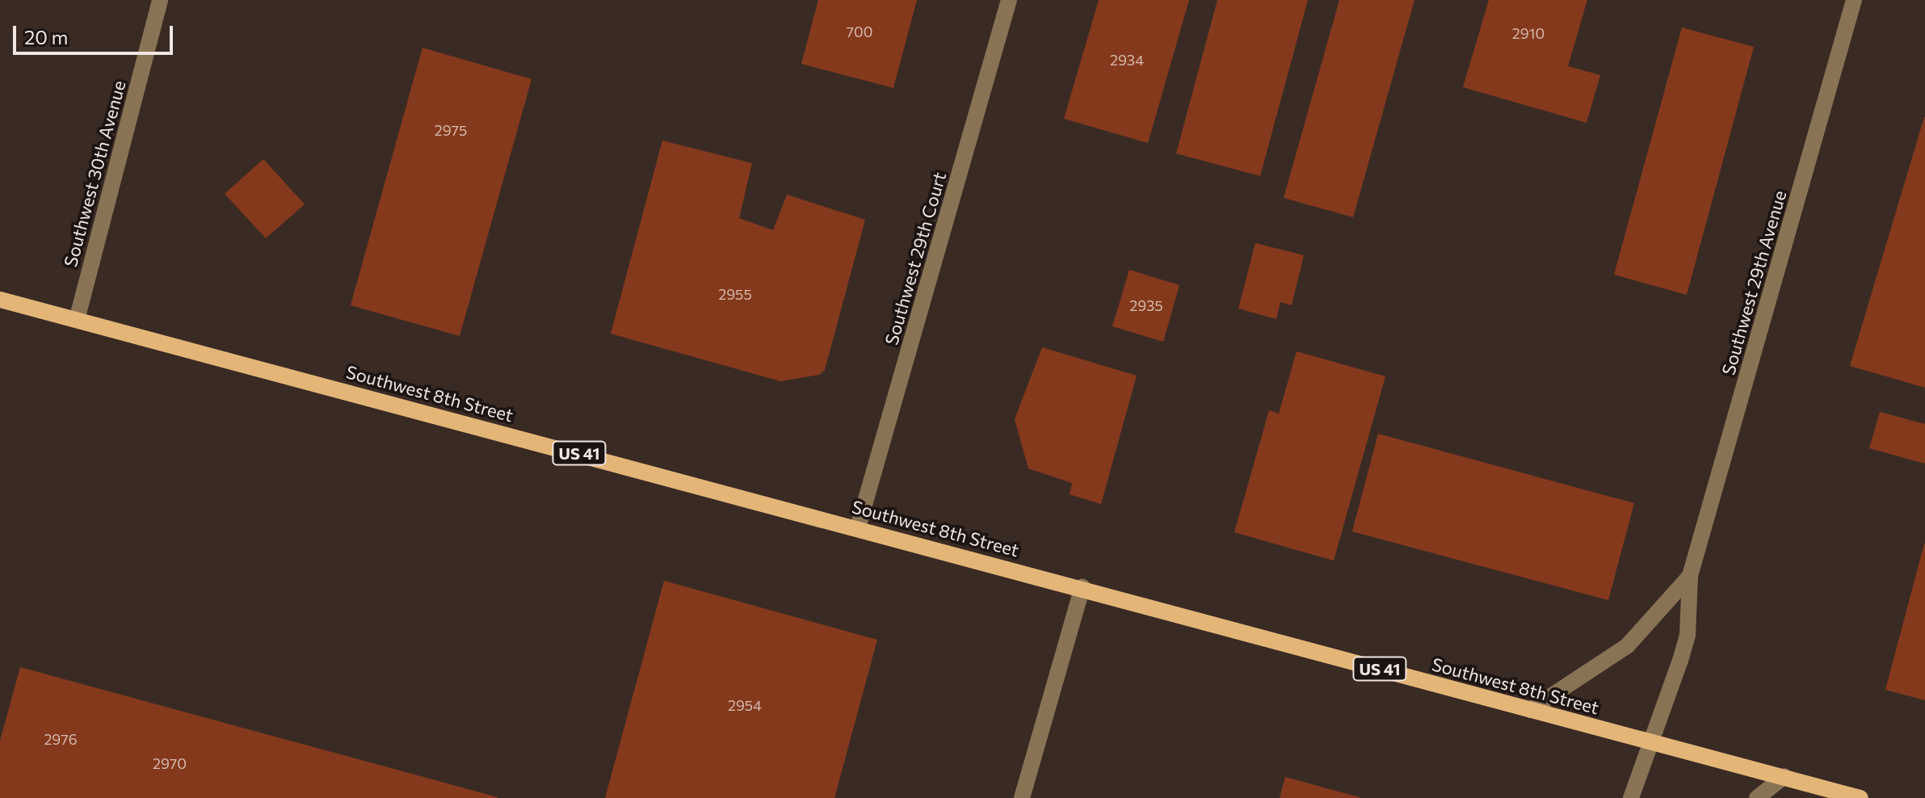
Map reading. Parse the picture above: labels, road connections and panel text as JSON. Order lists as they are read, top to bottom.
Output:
{
  "streets": {
    "main road": ["Southwest 8th Street", "US 41"],
    "street": ["Southwest 30th Avenue", "Southwest 29th Court", "Southwest 29th Avenue"]
  },
  "crossings": [
    ["Southwest 30th Avenue", "Southwest 8th Street"],
    ["Southwest 29th Court", "Southwest 8th Street"],
    ["Southwest 29th Avenue", "Southwest 8th Street"]
  ],
  "house_numbers": [
    "700",
    "2910",
    "2934",
    "2975",
    "2955",
    "2935",
    "2954",
    "2976",
    "2970"
  ],
  "scale_bar": "20 m"
}
